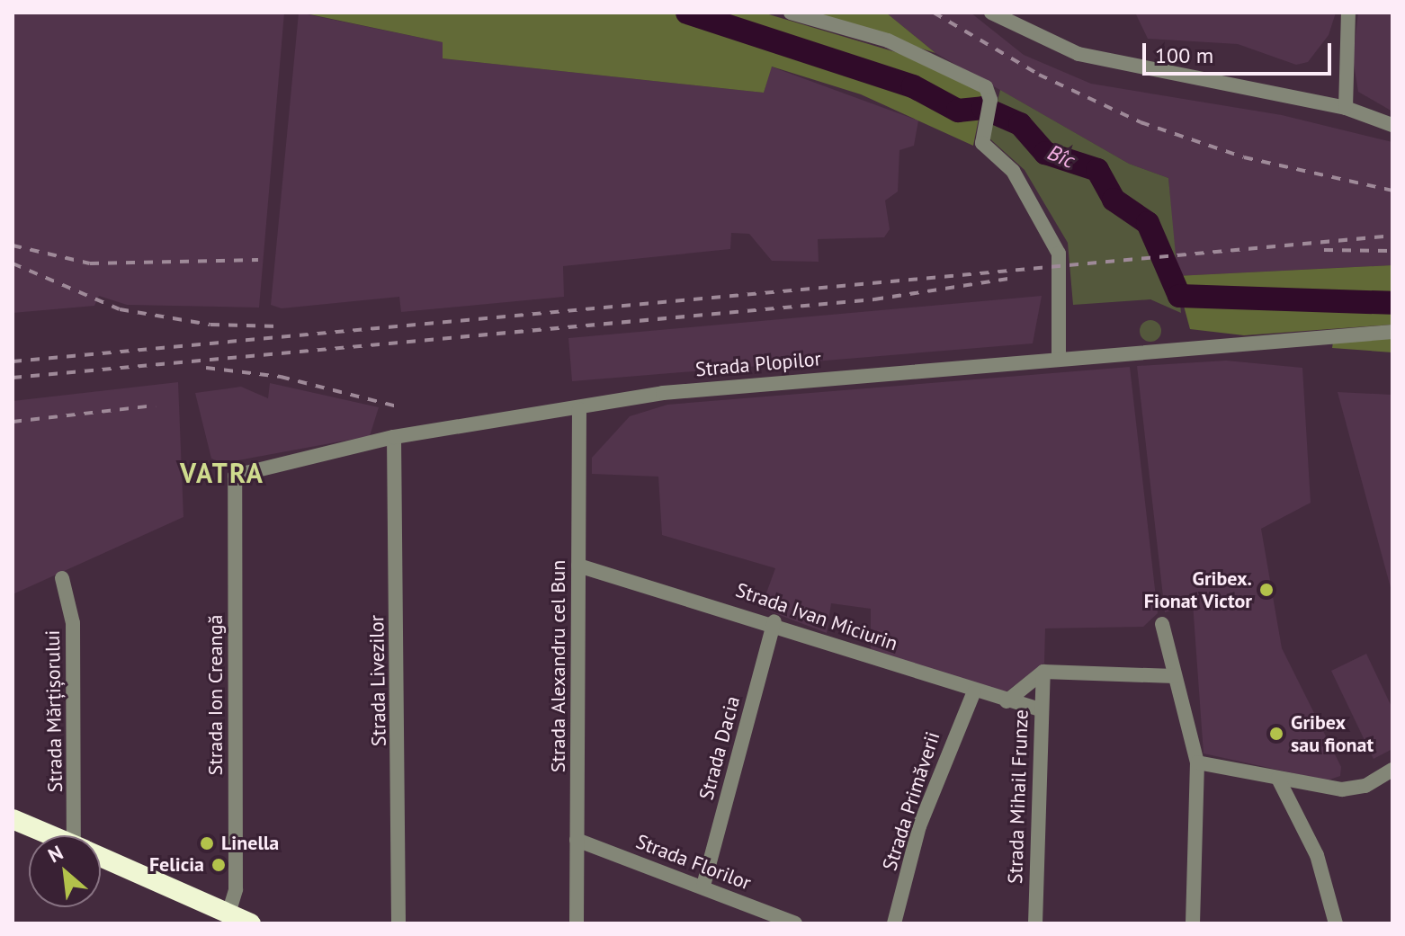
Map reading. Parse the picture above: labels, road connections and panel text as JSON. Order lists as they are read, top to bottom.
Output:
{
  "streets": {
    "street": [
      "Strada Plopilor",
      "Strada Ivan Miciurin",
      "Strada Alexandru cel Bun",
      "Strada Livezilor",
      "Strada Ion Creangă",
      "Strada Mărțișorului",
      "Strada Dacia",
      "Strada Mihail Frunze",
      "Strada Primăverii",
      "Strada Florilor"
    ]
  },
  "crossings": [
    ["Strada Plopilor", "Strada Alexandru cel Bun"],
    ["Strada Plopilor", "Strada Livezilor"],
    ["Strada Plopilor", "Strada Ion Creangă"],
    ["Strada Ivan Miciurin", "Strada Alexandru cel Bun"],
    ["Strada Ivan Miciurin", "Strada Dacia"],
    ["Strada Ivan Miciurin", "Strada Mihail Frunze"],
    ["Strada Ivan Miciurin", "Strada Primăverii"],
    ["Strada Alexandru cel Bun", "Strada Florilor"],
    ["Strada Dacia", "Strada Florilor"]
  ],
  "districts": ["VATRA"],
  "water": ["Bîc"],
  "places": [
    "Gribex. Fionat Victor",
    "Gribex sau fionat",
    "Linella",
    "Felicia"
  ],
  "scale_bar": "100 m",
  "north": "top left"
}
